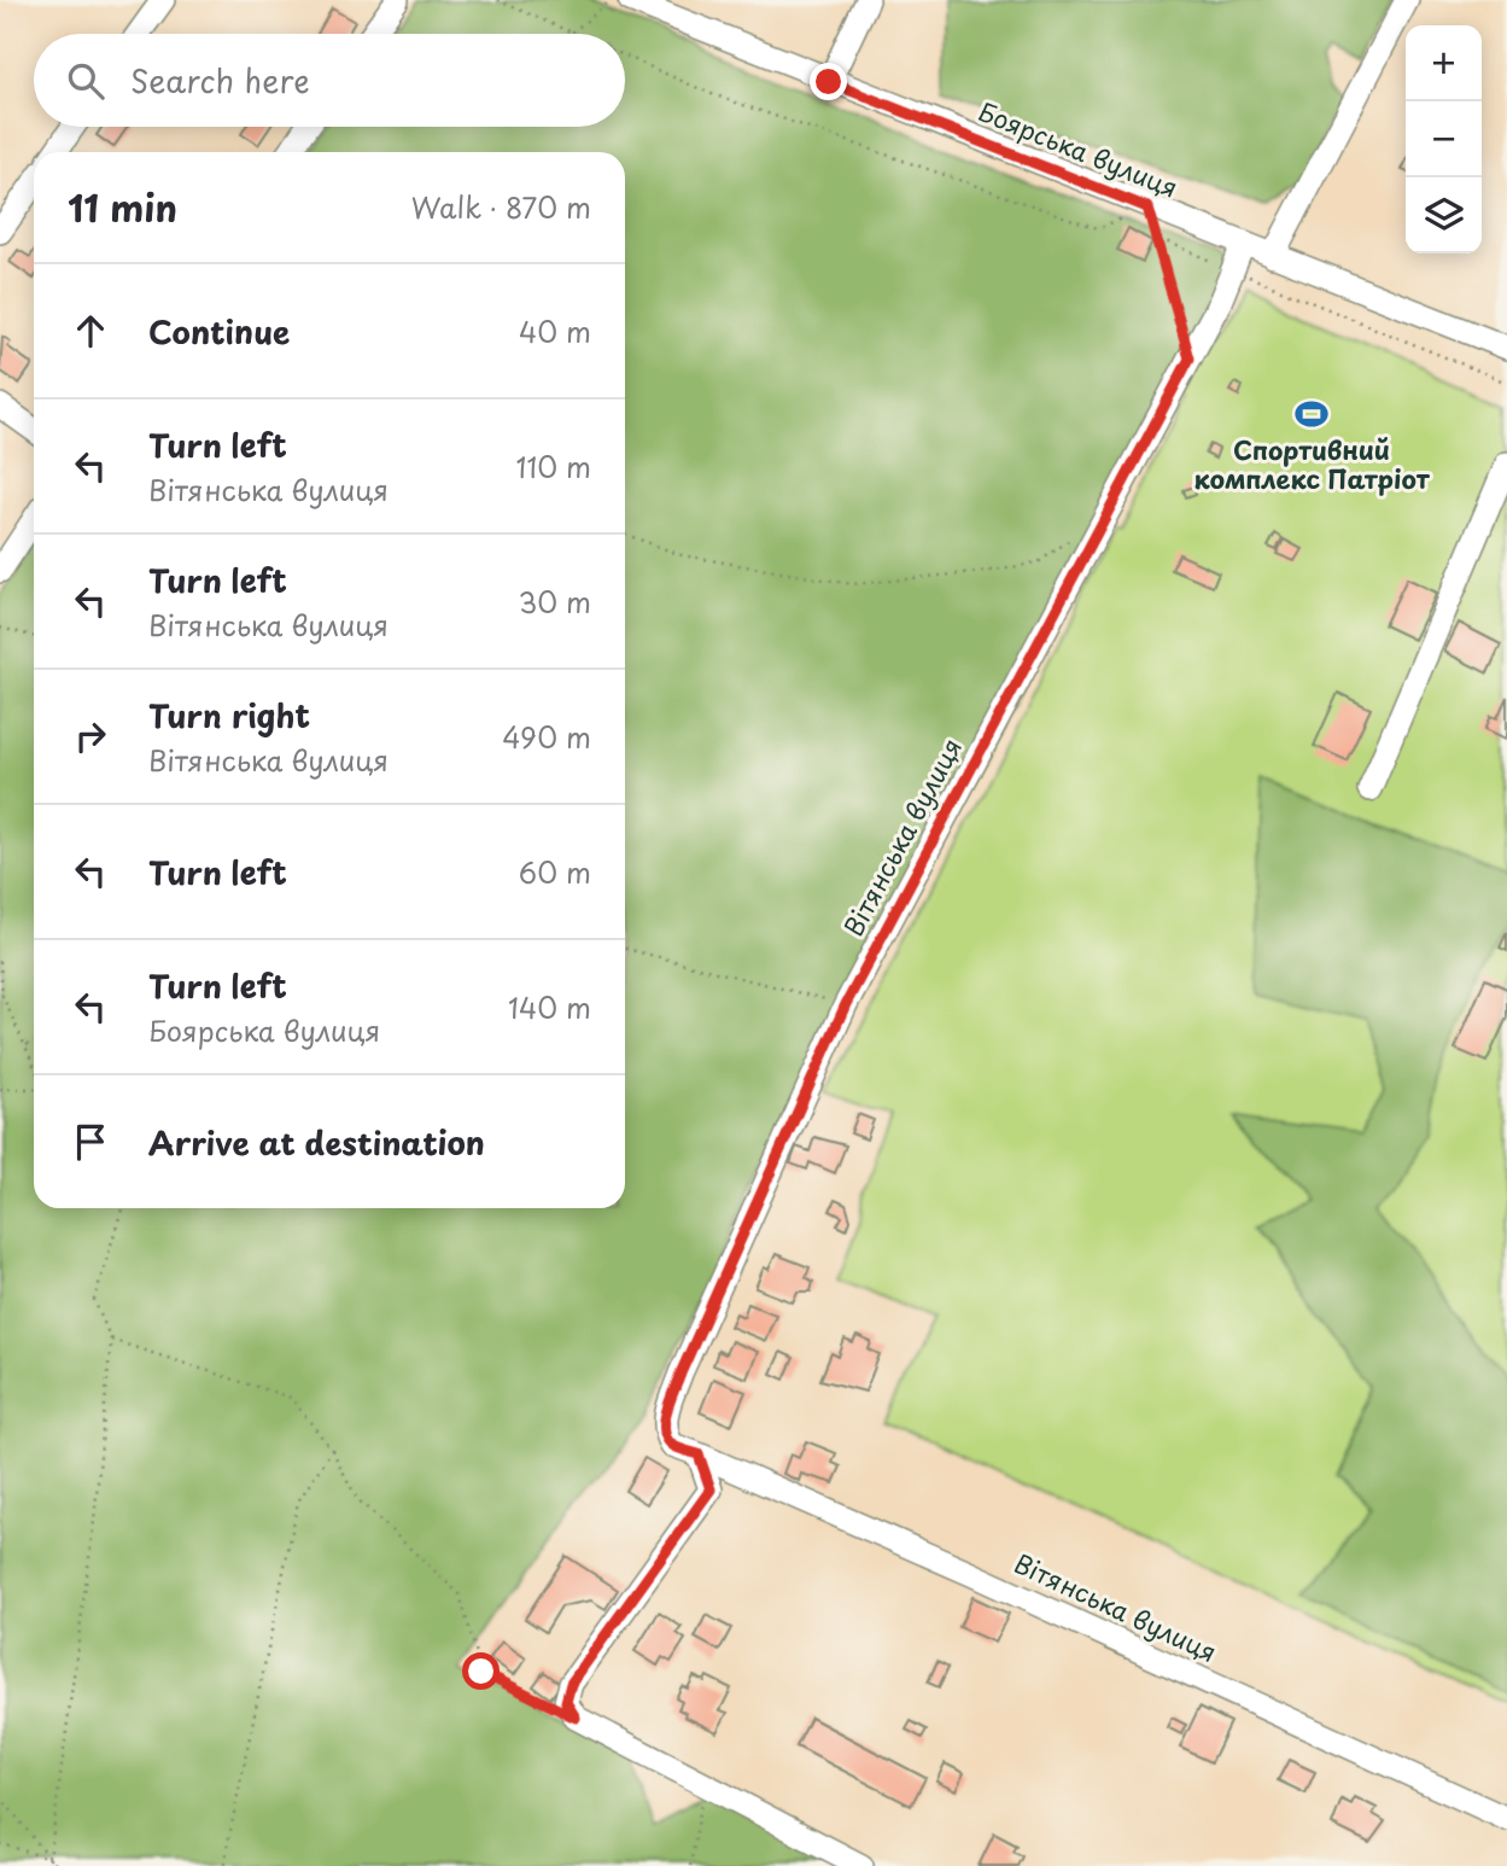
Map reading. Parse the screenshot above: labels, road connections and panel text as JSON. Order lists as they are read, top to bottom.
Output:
{
  "streets": {
    "street": ["Боярська вулиця", "Вітянська вулиця"]
  },
  "crossings": [
    ["Боярська вулиця", "Вітянська вулиця"]
  ],
  "places": {
    "sports": ["Спортивний комплекс Патріот"]
  },
  "page": {
    "map_buttons": ["+", "−"],
    "search": "Search here",
    "heading": ["11 min", "Walk · 870 m"],
    "list": [
      ["Continue", "40 m"],
      ["Turn left", "Вітянська вулиця", "110 m"],
      ["Turn left", "Вітянська вулиця", "30 m"],
      ["Turn right", "Вітянська вулиця", "490 m"],
      ["Turn left", "60 m"],
      ["Turn left", "Боярська вулиця", "140 m"],
      "Arrive at destination"
    ]
  }
}
